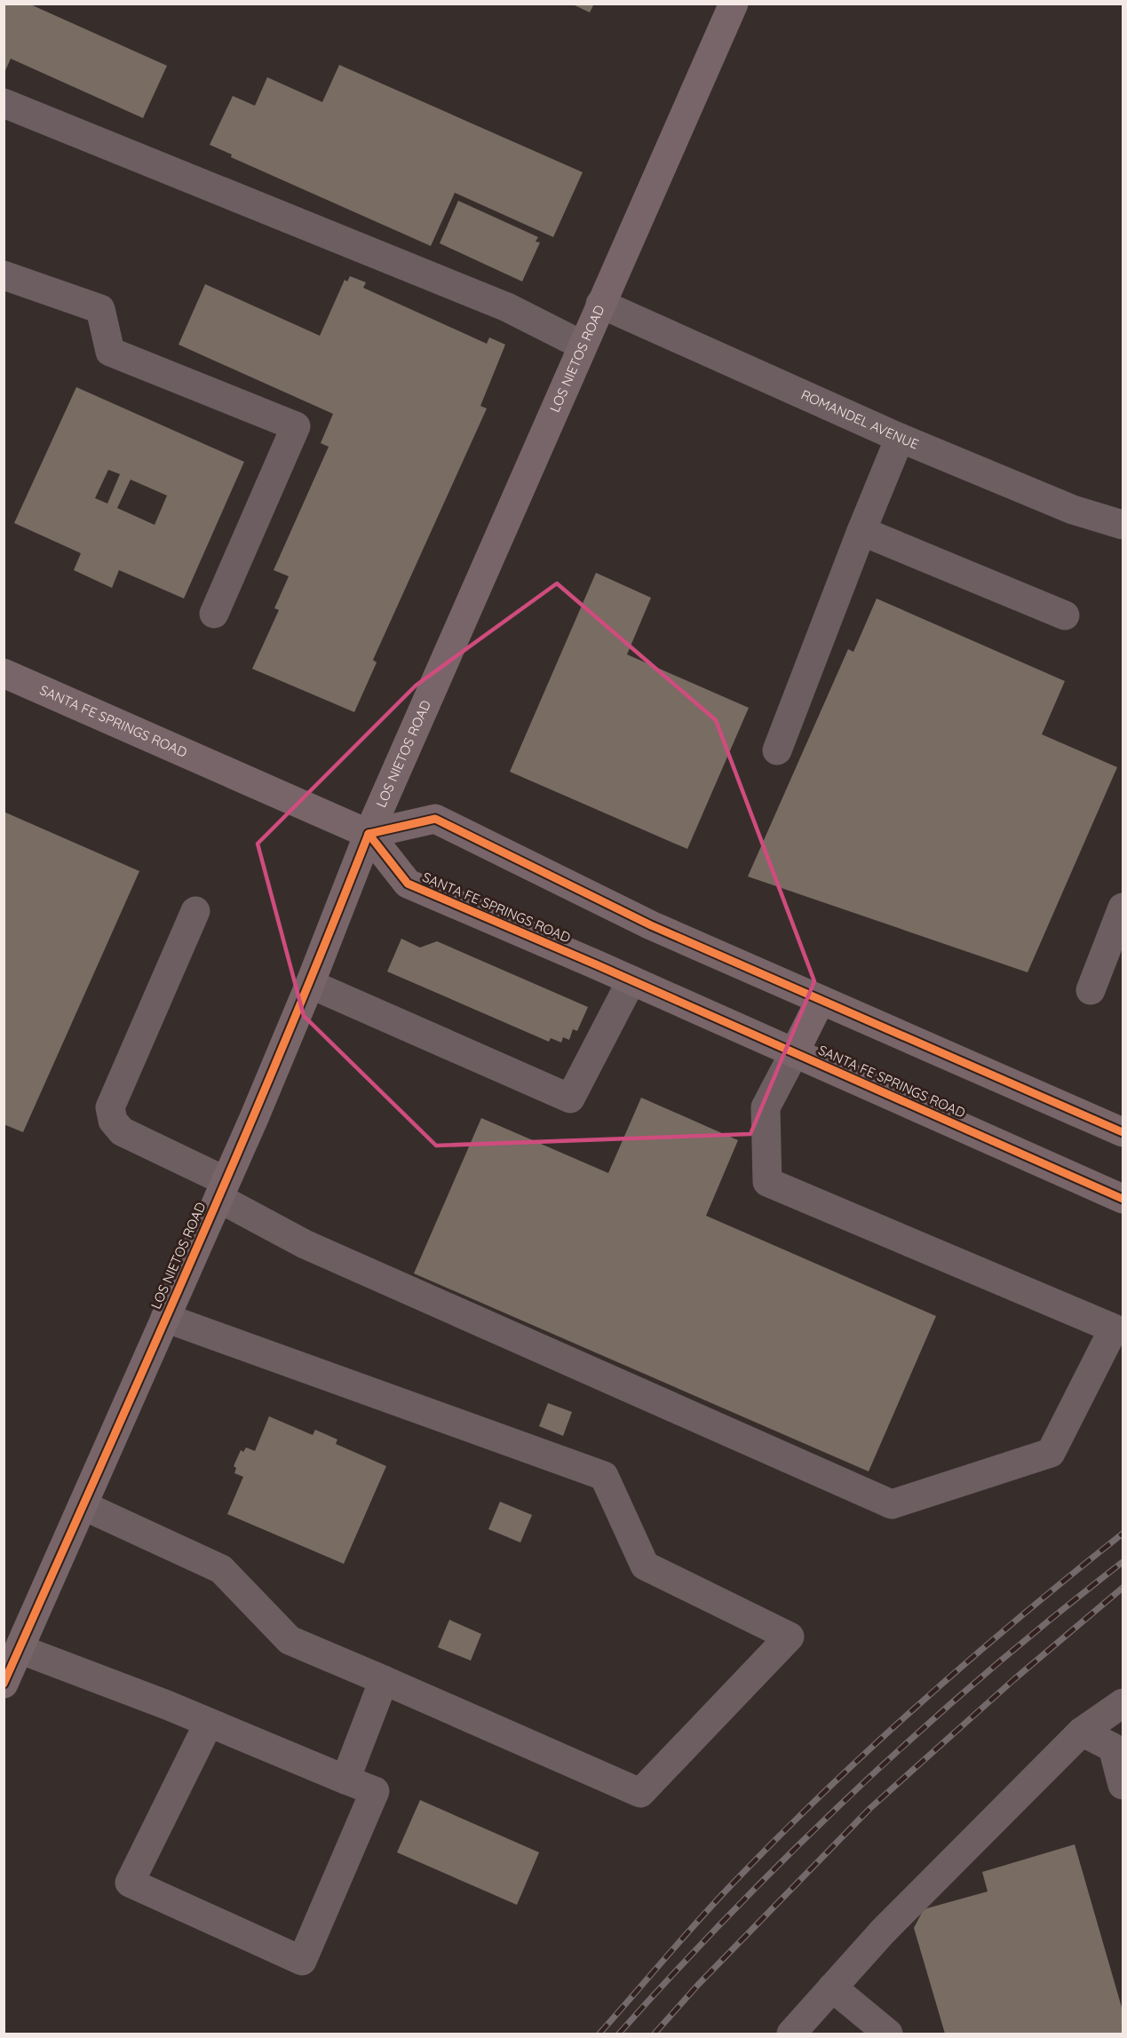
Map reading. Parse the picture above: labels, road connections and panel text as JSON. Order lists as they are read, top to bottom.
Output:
{
  "streets": {
    "main road": ["LOS NIETOS ROAD", "SANTA FE SPRINGS ROAD"],
    "street": ["ROMANDEL AVENUE"]
  },
  "crossings": [
    ["LOS NIETOS ROAD", "ROMANDEL AVENUE"],
    ["LOS NIETOS ROAD", "SANTA FE SPRINGS ROAD"]
  ]
}
